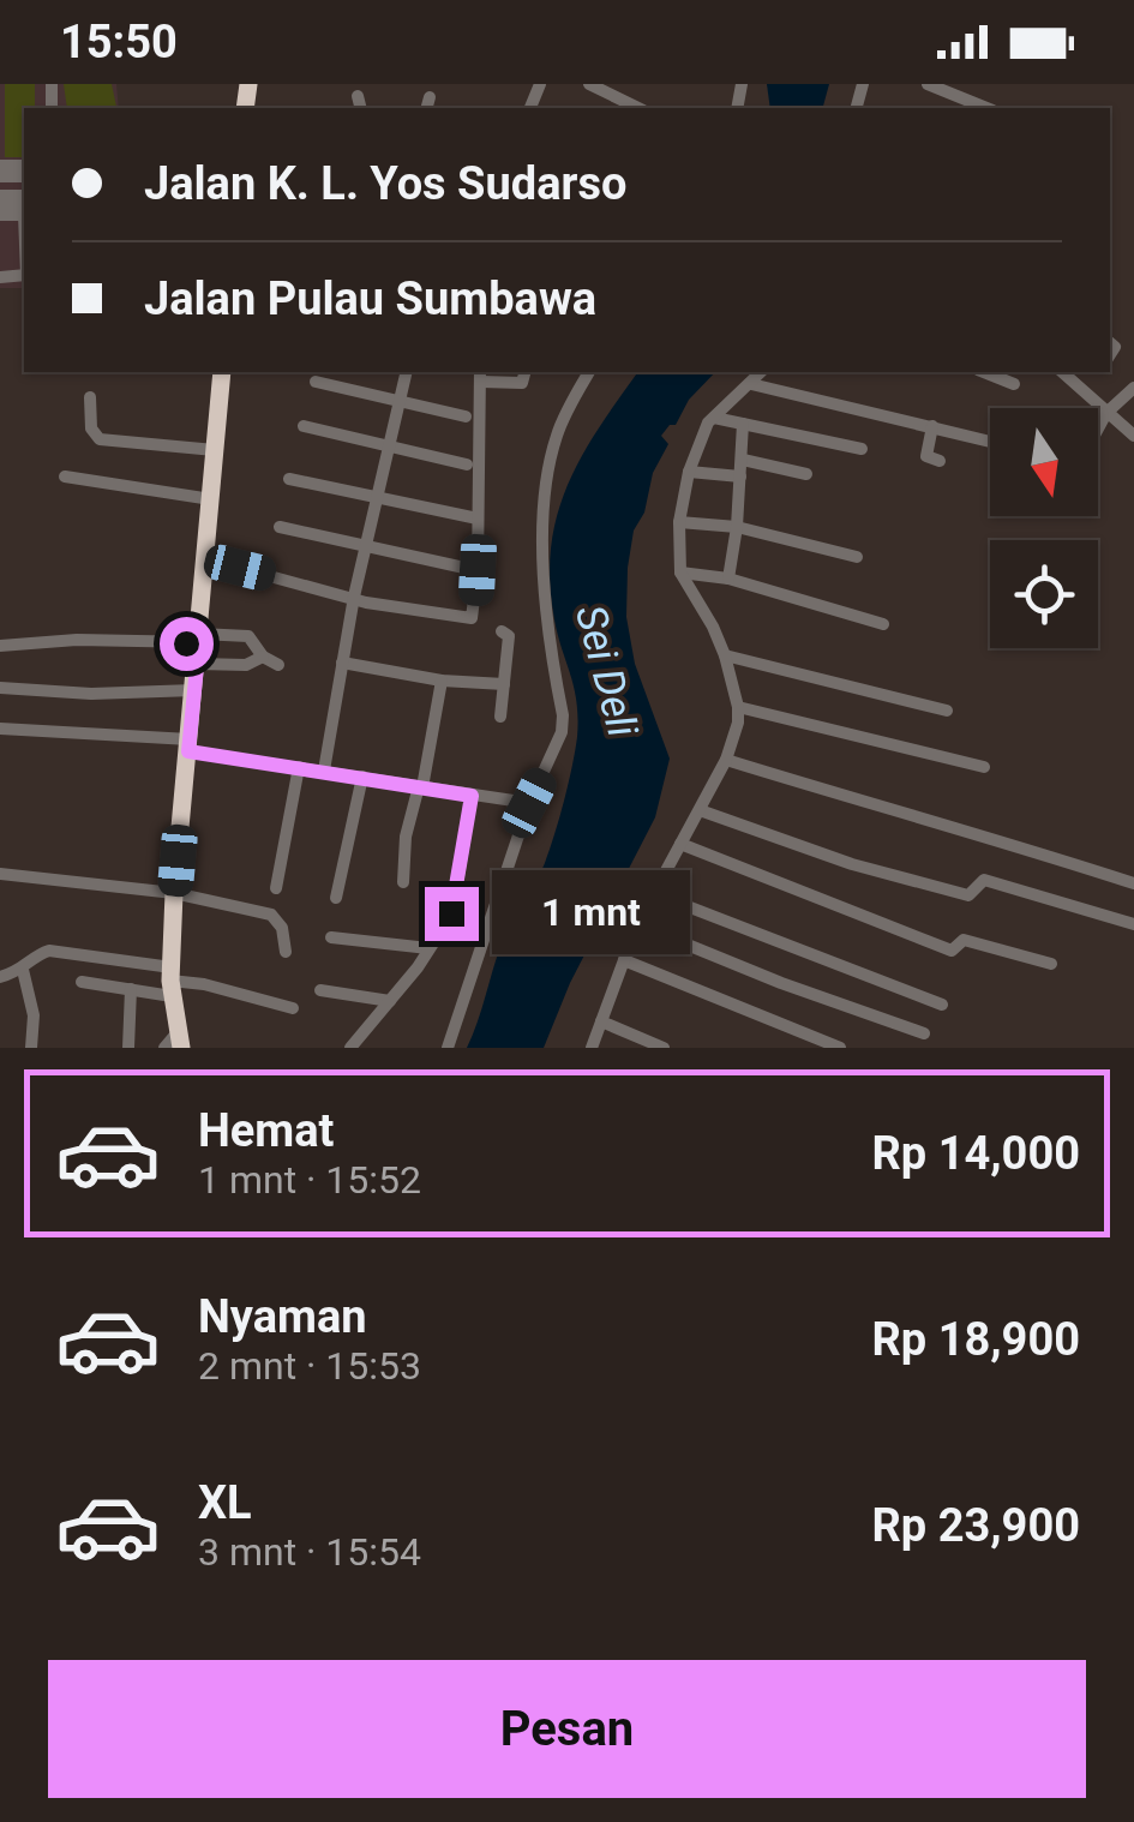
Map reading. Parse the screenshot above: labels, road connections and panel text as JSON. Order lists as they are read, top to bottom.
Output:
{
  "water": ["Sei Deli"],
  "north": "bottom",
  "page": {
    "status": "15:50",
    "banner": ["Jalan K. L. Yos Sudarso", "Jalan Pulau Sumbawa"],
    "bubble": "1 mnt",
    "list": [
      {
        "name": "Hemat",
        "note": "1 mnt · 15:52",
        "value": "Rp 14,000"
      },
      {
        "name": "Nyaman",
        "note": "2 mnt · 15:53",
        "value": "Rp 18,900"
      },
      {
        "name": "XL",
        "note": "3 mnt · 15:54",
        "value": "Rp 23,900"
      }
    ],
    "buttons": "Pesan"
  }
}
